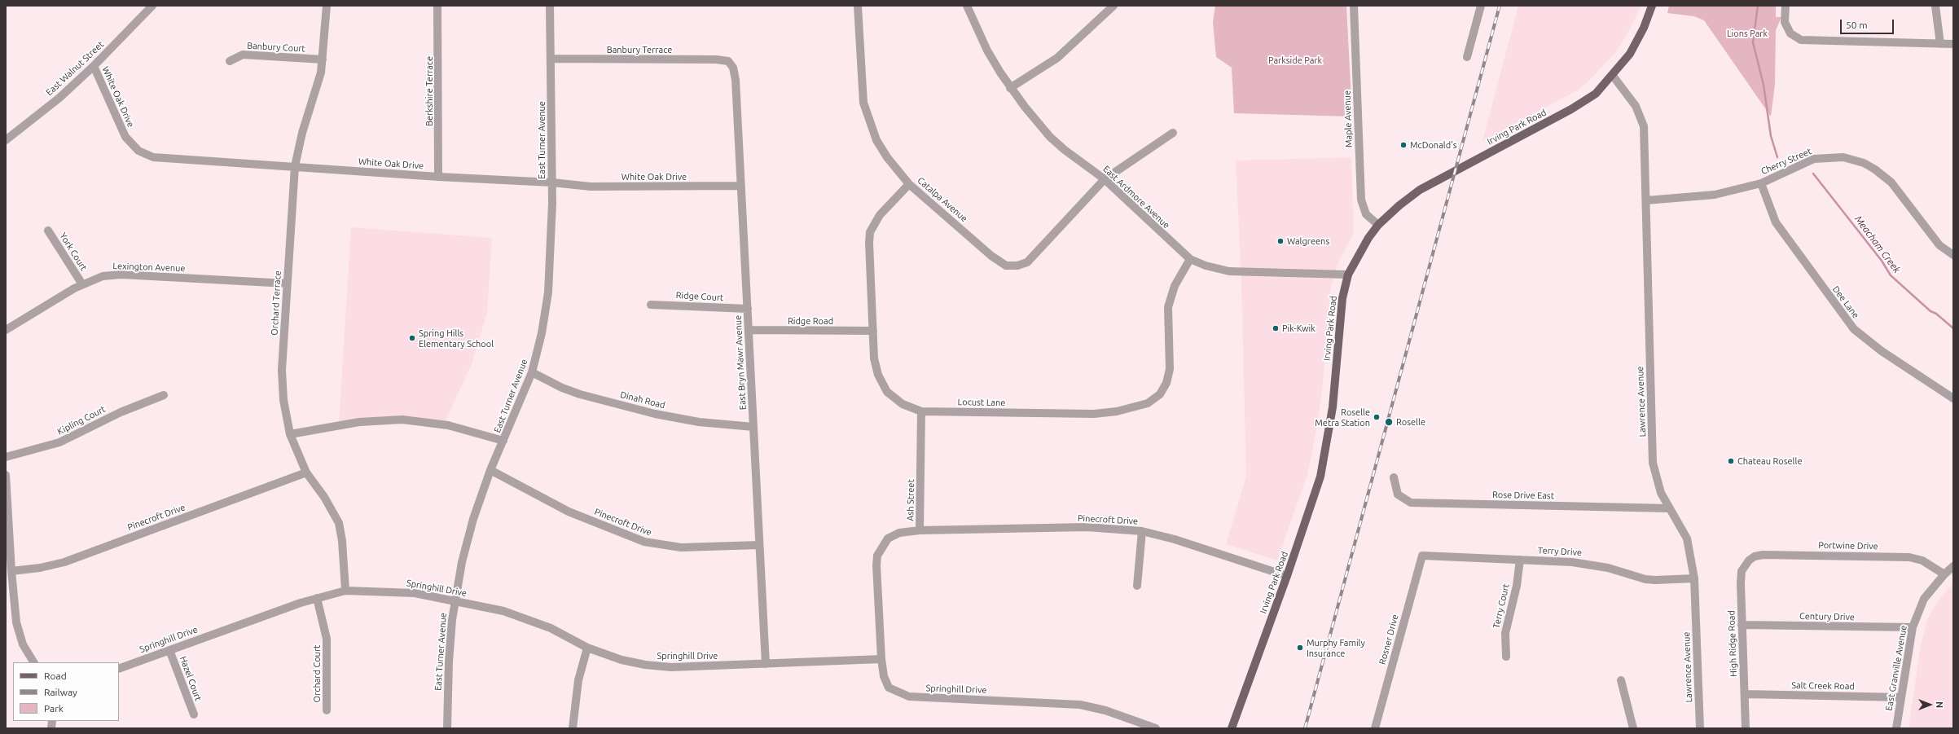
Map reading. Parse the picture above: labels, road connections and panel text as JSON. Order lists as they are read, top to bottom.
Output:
{
  "streets": {
    "main road": ["Irving Park Road"],
    "street": [
      "Banbury Court",
      "Banbury Terrace",
      "East Walnut Street",
      "Berkshire Terrace",
      "White Oak Drive",
      "Maple Avenue",
      "East Turner Avenue",
      "Cherry Street",
      "East Ardmore Avenue",
      "Catalpa Avenue",
      "York Court",
      "Lexington Avenue",
      "Ridge Court",
      "Dee Lane",
      "Orchard Terrace",
      "Ridge Road",
      "East Bryn Mawr Avenue",
      "Dinah Road",
      "Lawrence Avenue",
      "Locust Lane",
      "Kipling Court",
      "Rose Drive East",
      "Ash Street",
      "Pinecroft Drive",
      "Portwine Drive",
      "Terry Drive",
      "Springhill Drive",
      "Terry Court",
      "Century Drive",
      "Rosner Drive",
      "High Ridge Road",
      "East Granville Avenue",
      "Orchard Court",
      "Hazel Court",
      "Salt Creek Road"
    ]
  },
  "crossings": [
    ["Banbury Court", "Orchard Terrace"],
    ["Banbury Terrace", "East Turner Avenue"],
    ["Banbury Terrace", "East Bryn Mawr Avenue"],
    ["East Walnut Street", "White Oak Drive"],
    ["Berkshire Terrace", "White Oak Drive"],
    ["White Oak Drive", "East Turner Avenue"],
    ["White Oak Drive", "Orchard Terrace"],
    ["White Oak Drive", "East Bryn Mawr Avenue"],
    ["Maple Avenue", "Irving Park Road"],
    ["Irving Park Road", "East Ardmore Avenue"],
    ["Irving Park Road", "Lawrence Avenue"],
    ["Irving Park Road", "Pinecroft Drive"],
    ["East Turner Avenue", "Dinah Road"],
    ["East Turner Avenue", "Pinecroft Drive"],
    ["East Turner Avenue", "Springhill Drive"],
    ["Cherry Street", "Dee Lane"],
    ["Cherry Street", "Lawrence Avenue"],
    ["East Ardmore Avenue", "Catalpa Avenue"],
    ["East Ardmore Avenue", "Locust Lane"],
    ["Catalpa Avenue", "Locust Lane"],
    ["York Court", "Lexington Avenue"],
    ["Lexington Avenue", "Orchard Terrace"],
    ["Ridge Court", "East Bryn Mawr Avenue"],
    ["Orchard Terrace", "Pinecroft Drive"],
    ["Orchard Terrace", "Springhill Drive"],
    ["Ridge Road", "East Bryn Mawr Avenue"],
    ["Ridge Road", "Locust Lane"],
    ["East Bryn Mawr Avenue", "Dinah Road"],
    ["East Bryn Mawr Avenue", "Pinecroft Drive"],
    ["East Bryn Mawr Avenue", "Springhill Drive"],
    ["Lawrence Avenue", "Rose Drive East"],
    ["Lawrence Avenue", "Terry Drive"],
    ["Locust Lane", "Ash Street"],
    ["Ash Street", "Pinecroft Drive"],
    ["Ash Street", "Springhill Drive"],
    ["Portwine Drive", "High Ridge Road"],
    ["Portwine Drive", "East Granville Avenue"],
    ["Terry Drive", "Terry Court"],
    ["Terry Drive", "Rosner Drive"],
    ["Springhill Drive", "Orchard Court"],
    ["Springhill Drive", "Hazel Court"],
    ["Century Drive", "High Ridge Road"],
    ["Century Drive", "East Granville Avenue"],
    ["High Ridge Road", "Salt Creek Road"],
    ["East Granville Avenue", "Salt Creek Road"]
  ],
  "water": ["Meacham Creek"],
  "parks": ["Lions Park", "Parkside Park"],
  "places": [
    "McDonald's",
    "Walgreens",
    "Pik-Kwik",
    "Spring Hills Elementary School",
    "Roselle Metra Station",
    "Roselle",
    "Chateau Roselle",
    "Murphy Family Insurance"
  ],
  "legend": ["Road", "Railway", "Park"],
  "scale_bar": "50 m",
  "north": "right"
}
